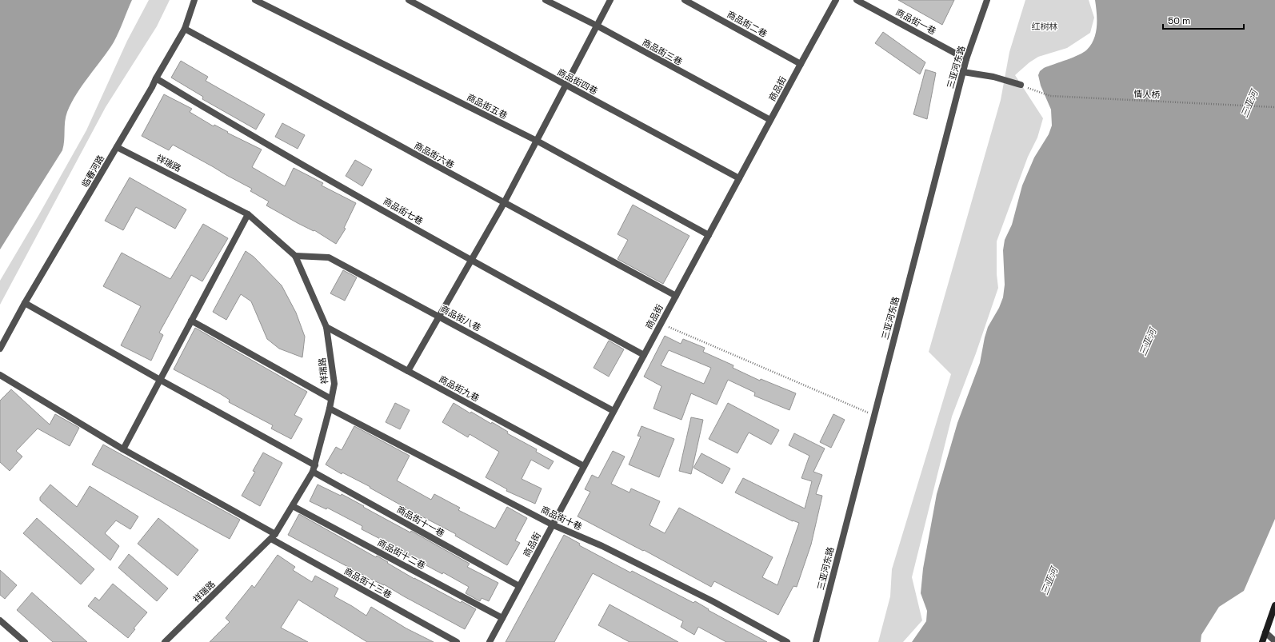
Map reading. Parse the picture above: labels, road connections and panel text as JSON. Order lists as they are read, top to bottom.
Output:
{
  "streets": {
    "street": [
      "商品街一巷",
      "商品街二巷",
      "商品街三巷",
      "三亚河东路",
      "商品街四巷",
      "商品街",
      "商品街五巷",
      "商品街六巷",
      "祥瑞路",
      "临春河路",
      "商品街七巷",
      "商品街八巷",
      "商品街九巷",
      "商品街十巷",
      "商品街十一巷",
      "商品街十二巷",
      "商品街十三巷"
    ],
    "path": ["情人桥"]
  },
  "crossings": [
    ["商品街一巷", "三亚河东路"],
    ["商品街二巷", "商品街"],
    ["商品街三巷", "商品街"],
    ["商品街四巷", "商品街"],
    ["商品街", "商品街五巷"],
    ["商品街", "商品街六巷"],
    ["商品街", "商品街七巷"],
    ["商品街", "商品街八巷"],
    ["商品街", "商品街九巷"],
    ["商品街", "商品街十巷"],
    ["商品街", "商品街十一巷"],
    ["商品街", "商品街十二巷"],
    ["商品街六巷", "临春河路"],
    ["祥瑞路", "临春河路"],
    ["祥瑞路", "商品街八巷"],
    ["祥瑞路", "商品街九巷"],
    ["祥瑞路", "商品街十巷"],
    ["祥瑞路", "商品街十一巷"],
    ["祥瑞路", "商品街十二巷"],
    ["祥瑞路", "商品街十三巷"],
    ["临春河路", "商品街七巷"]
  ],
  "water": ["三亚河"],
  "parks": ["红树林"],
  "scale_bar": "50 m"
}
